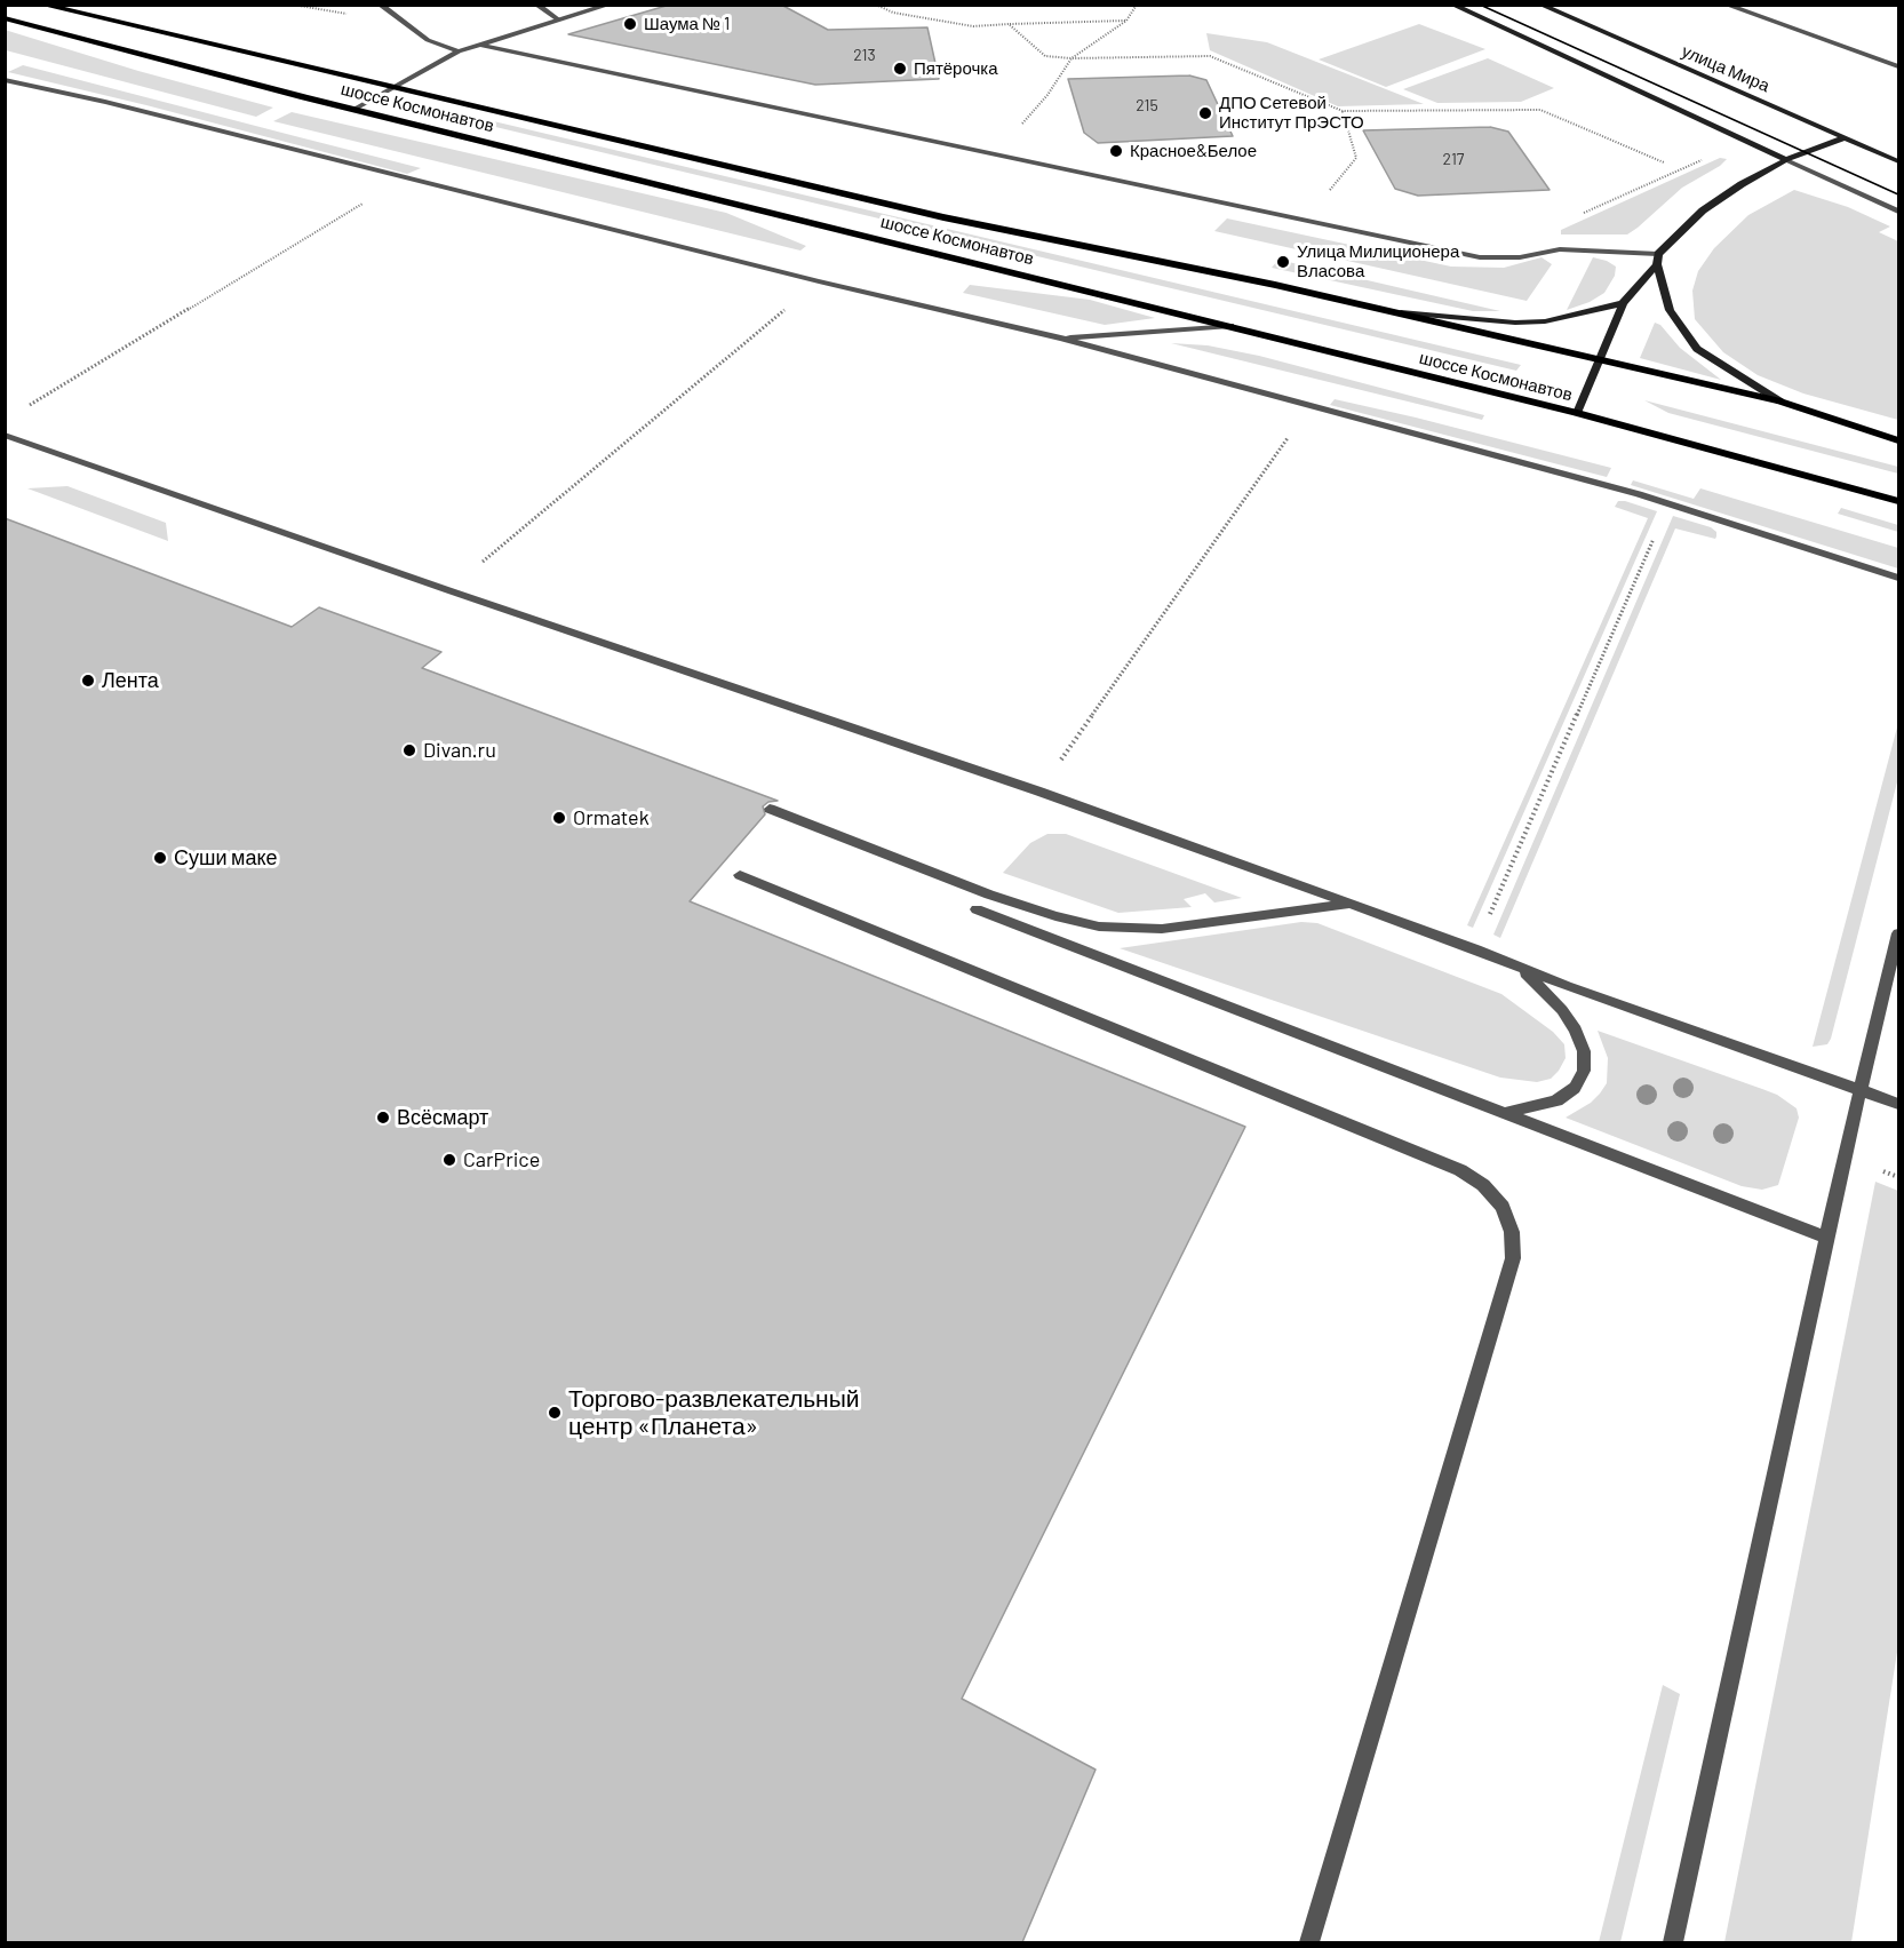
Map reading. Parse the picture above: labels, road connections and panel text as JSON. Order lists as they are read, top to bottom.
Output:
{
  "streets": {
    "main road": ["улица Мира", "шоссе Космонавтов"]
  },
  "places": [
    "Шаума № 1",
    "Пятёрочка",
    "ДПО Сетевой Институт ПрЭСТО",
    "Красное&Белое",
    "Улица Милиционера Власова",
    "Лента",
    "Divan.ru",
    "Ormatek",
    "Суши маке",
    "Всёсмарт",
    "CarPrice",
    "Торгово-развлекательный центр «Планета»"
  ],
  "house_numbers": ["213", "215", "217"]
}
